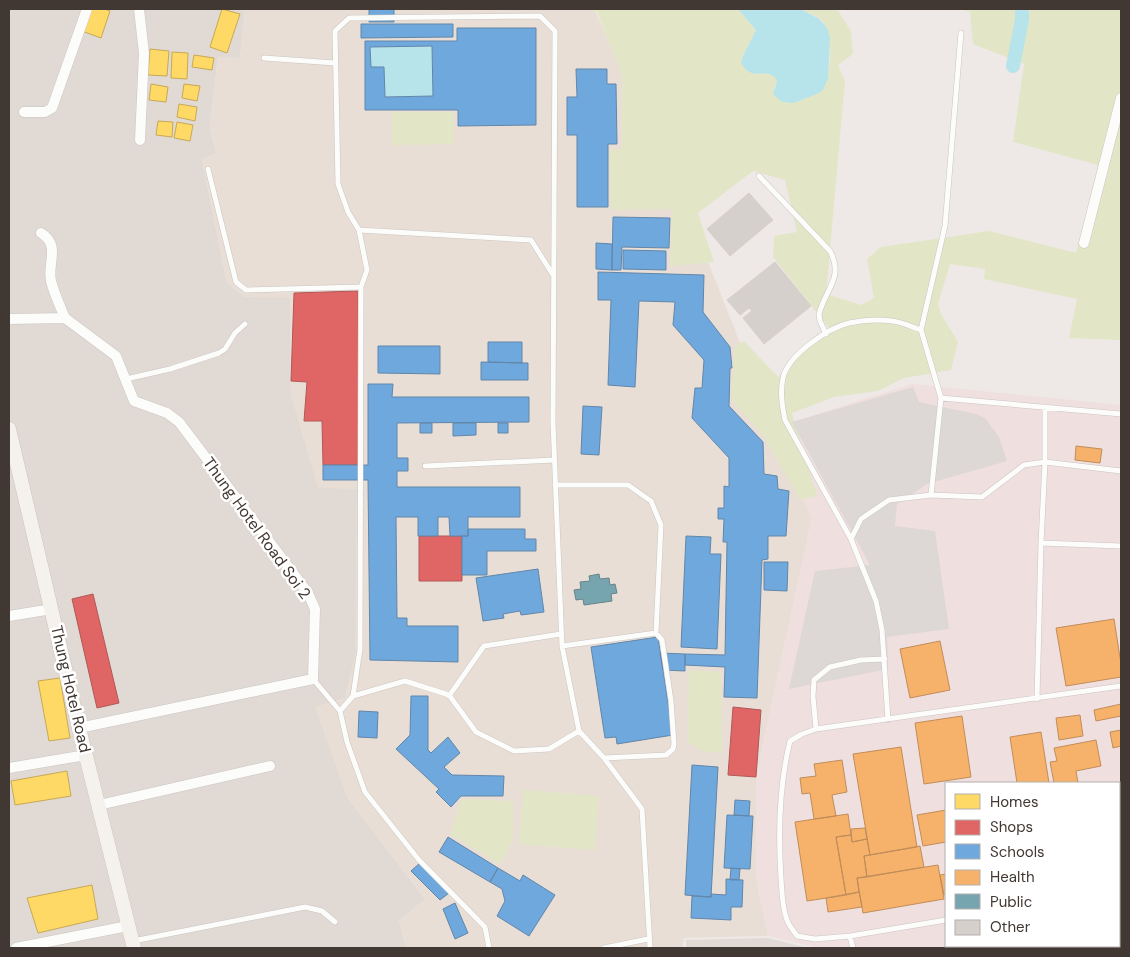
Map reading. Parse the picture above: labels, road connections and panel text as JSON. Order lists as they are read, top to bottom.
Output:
{
  "streets": {
    "street": ["Thung Hotel Road Soi 2", "Thung Hotel Road"]
  },
  "legend": [
    "Homes",
    "Shops",
    "Schools",
    "Health",
    "Public",
    "Other"
  ]
}
